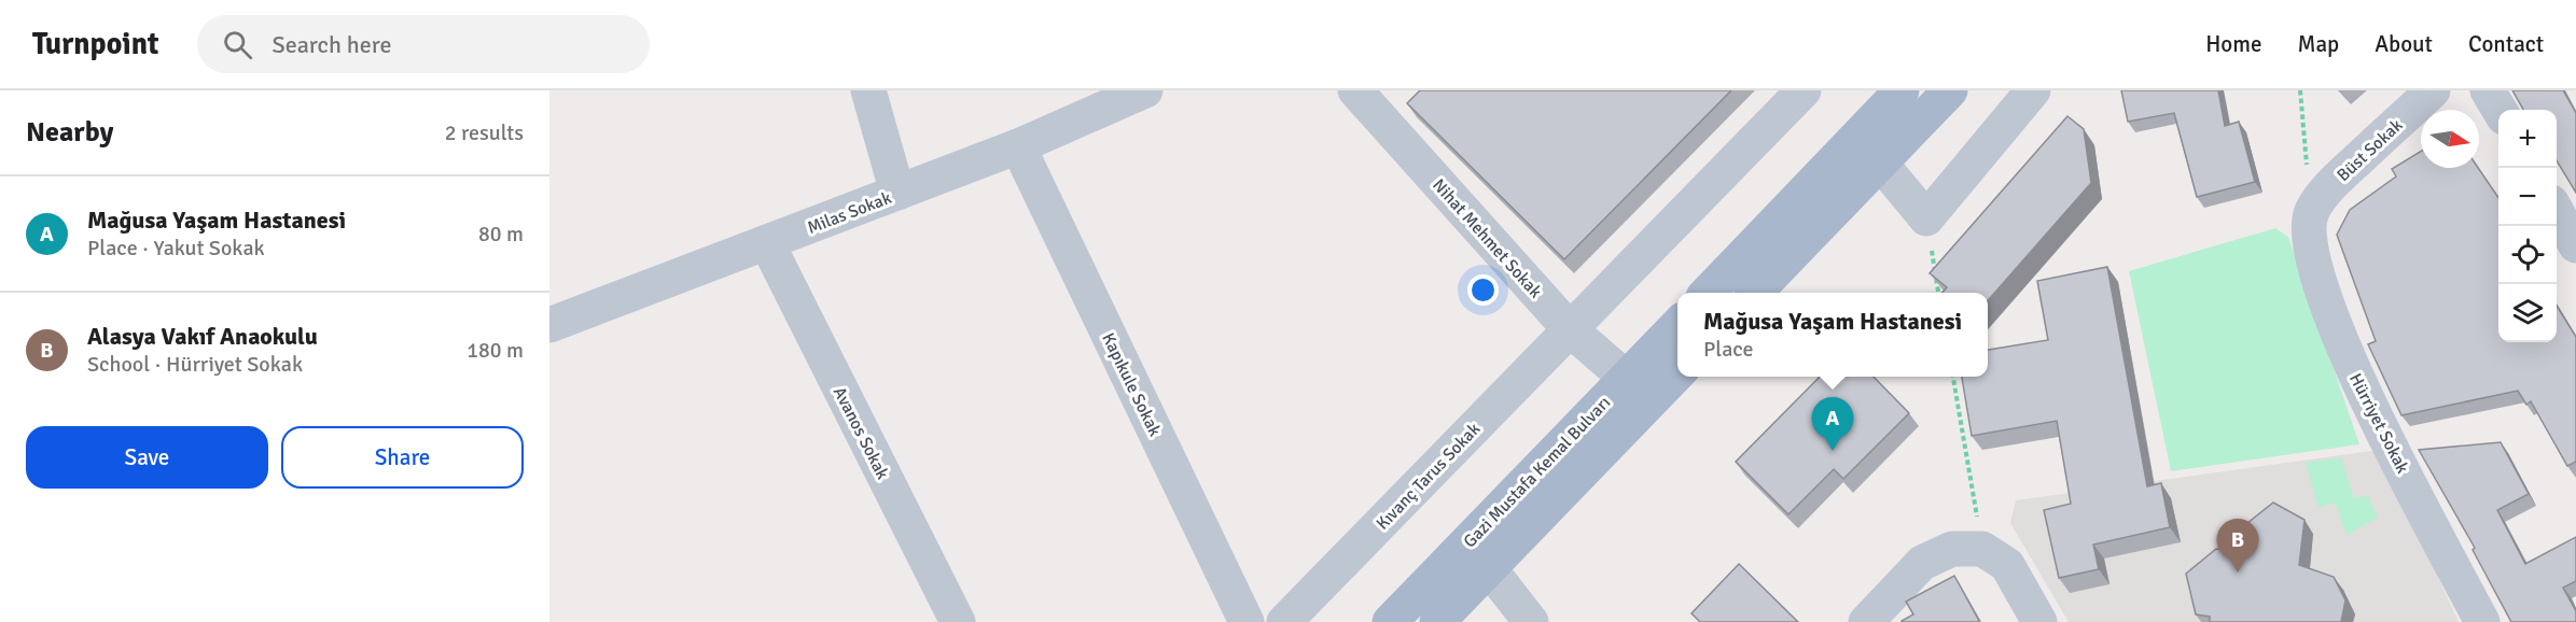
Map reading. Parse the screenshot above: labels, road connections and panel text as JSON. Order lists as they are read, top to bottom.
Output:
{
  "streets": {
    "main road": ["Gazi Mustafa Kemal Bulvarı"],
    "street": [
      "Büst Sokak",
      "Milas Sokak",
      "Nihat Mehmet Sokak",
      "Kapıkule Sokak",
      "Hürriyet Sokak",
      "Avanos Sokak",
      "Kıvanç Tarus Sokak"
    ]
  },
  "crossings": [
    ["Büst Sokak", "Hürriyet Sokak"],
    ["Milas Sokak", "Kapıkule Sokak"],
    ["Milas Sokak", "Avanos Sokak"],
    ["Nihat Mehmet Sokak", "Gazi Mustafa Kemal Bulvarı"],
    ["Nihat Mehmet Sokak", "Kıvanç Tarus Sokak"]
  ],
  "north": "right",
  "page": {
    "header": "Turnpoint",
    "search": "Search here",
    "nav": [
      "Home",
      "Map",
      "About",
      "Contact"
    ],
    "heading": ["Nearby", "2 results"],
    "map_buttons": ["+", "−"],
    "list": [
      {
        "mark": "A",
        "name": "Mağusa Yaşam Hastanesi",
        "note": "Place · Yakut Sokak",
        "value": "80 m"
      },
      {
        "mark": "B",
        "name": "Alasya Vakıf Anaokulu",
        "note": "School · Hürriyet Sokak",
        "value": "180 m"
      }
    ],
    "popup": ["Mağusa Yaşam Hastanesi", "Place"],
    "pins": ["A", "B"],
    "buttons": ["Save", "Share"]
  }
}
